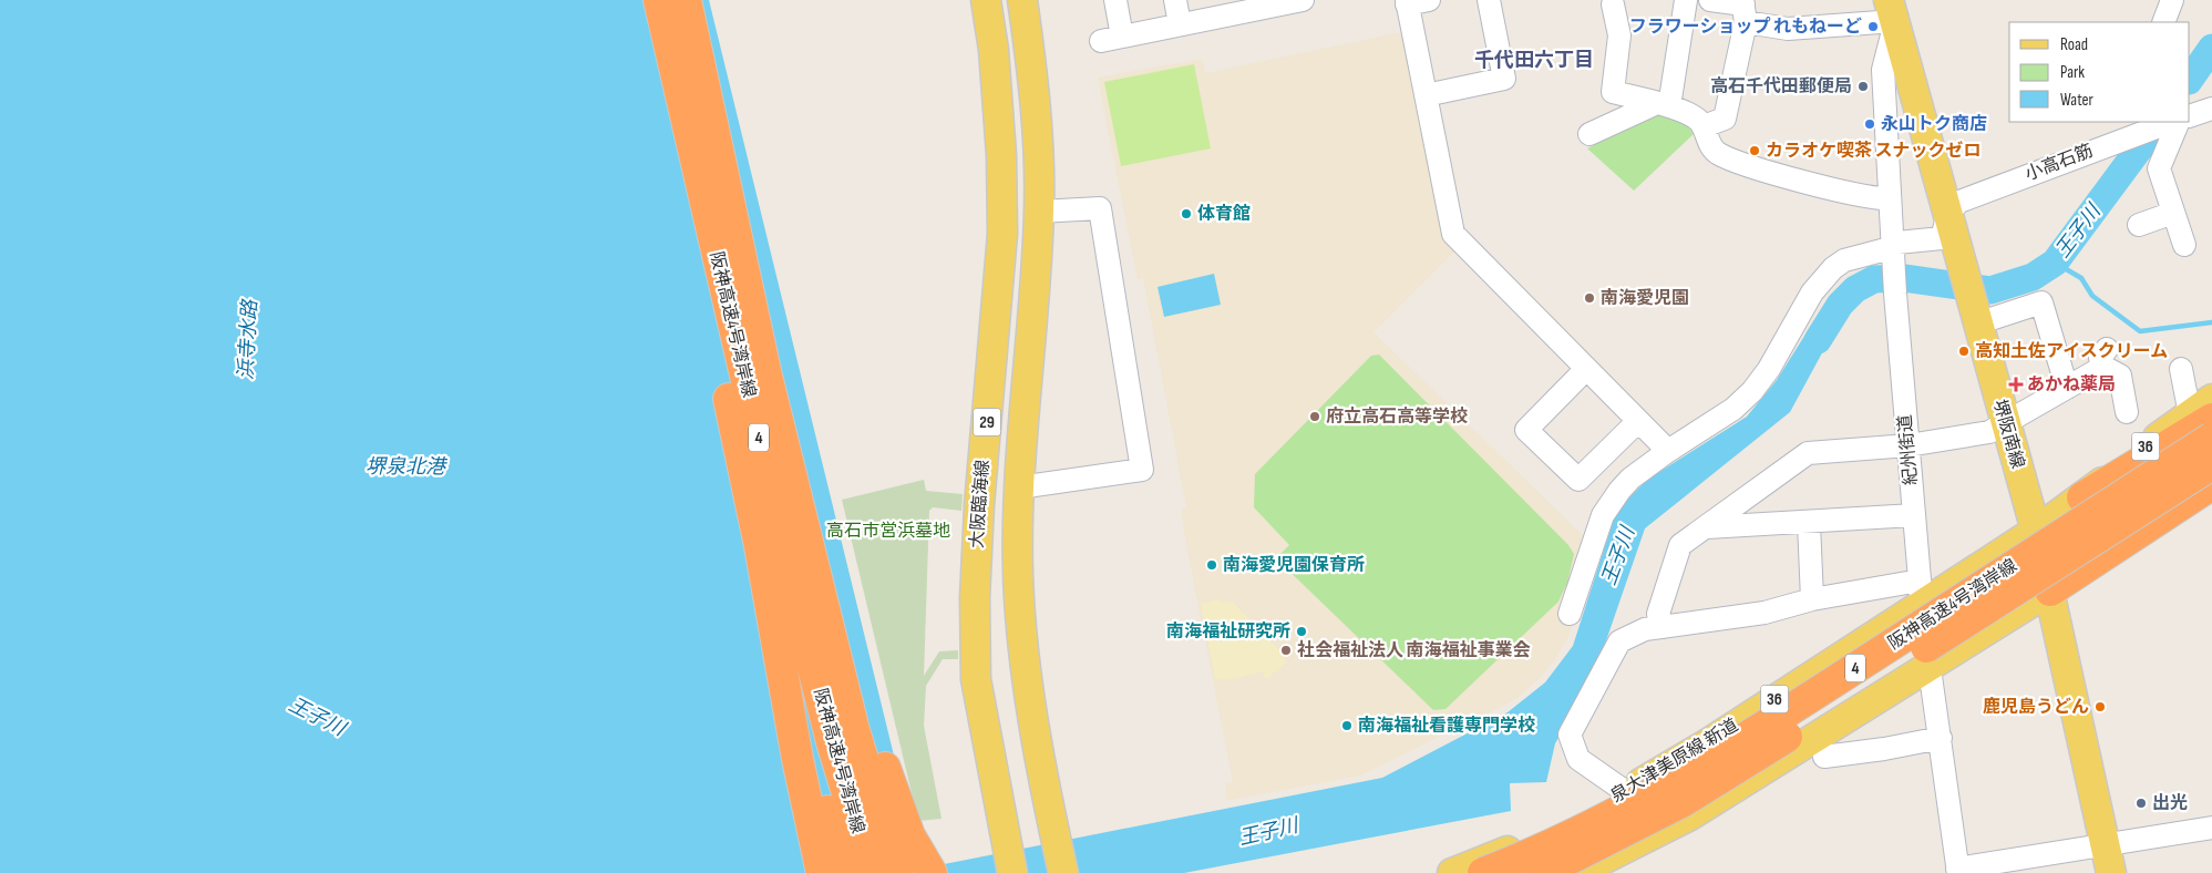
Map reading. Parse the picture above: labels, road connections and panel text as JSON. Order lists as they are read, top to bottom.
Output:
{
  "streets": {
    "highway": ["阪神高速4号湾岸線", "4"],
    "main road": [
      "29",
      "堺阪南線",
      "36",
      "大阪臨海線",
      "泉大津美原線 新道"
    ],
    "street": ["小高石筋", "紀州街道"]
  },
  "crossings": [
    ["小高石筋", "堺阪南線"],
    ["堺阪南線", "紀州街道"],
    ["堺阪南線", "泉大津美原線 新道"],
    ["紀州街道", "泉大津美原線 新道"]
  ],
  "districts": ["千代田六丁目"],
  "water": ["王子川", "浜寺水路", "堺泉北港"],
  "parks": ["高石市営浜墓地"],
  "places": {
    "other": [
      "フラワーショップ れもねーど",
      "高石千代田郵便局",
      "永山トク商店",
      "カラオケ喫茶 スナックゼロ",
      "体育館",
      "南海愛児園",
      "高知土佐アイスクリーム",
      "府立高石高等学校",
      "南海愛児園保育所",
      "南海福祉研究所",
      "社会福祉法人 南海福祉事業会",
      "鹿児島うどん",
      "南海福祉看護専門学校",
      "出光"
    ],
    "health": ["あかね薬局"]
  },
  "legend": ["Road", "Park", "Water"]
}
